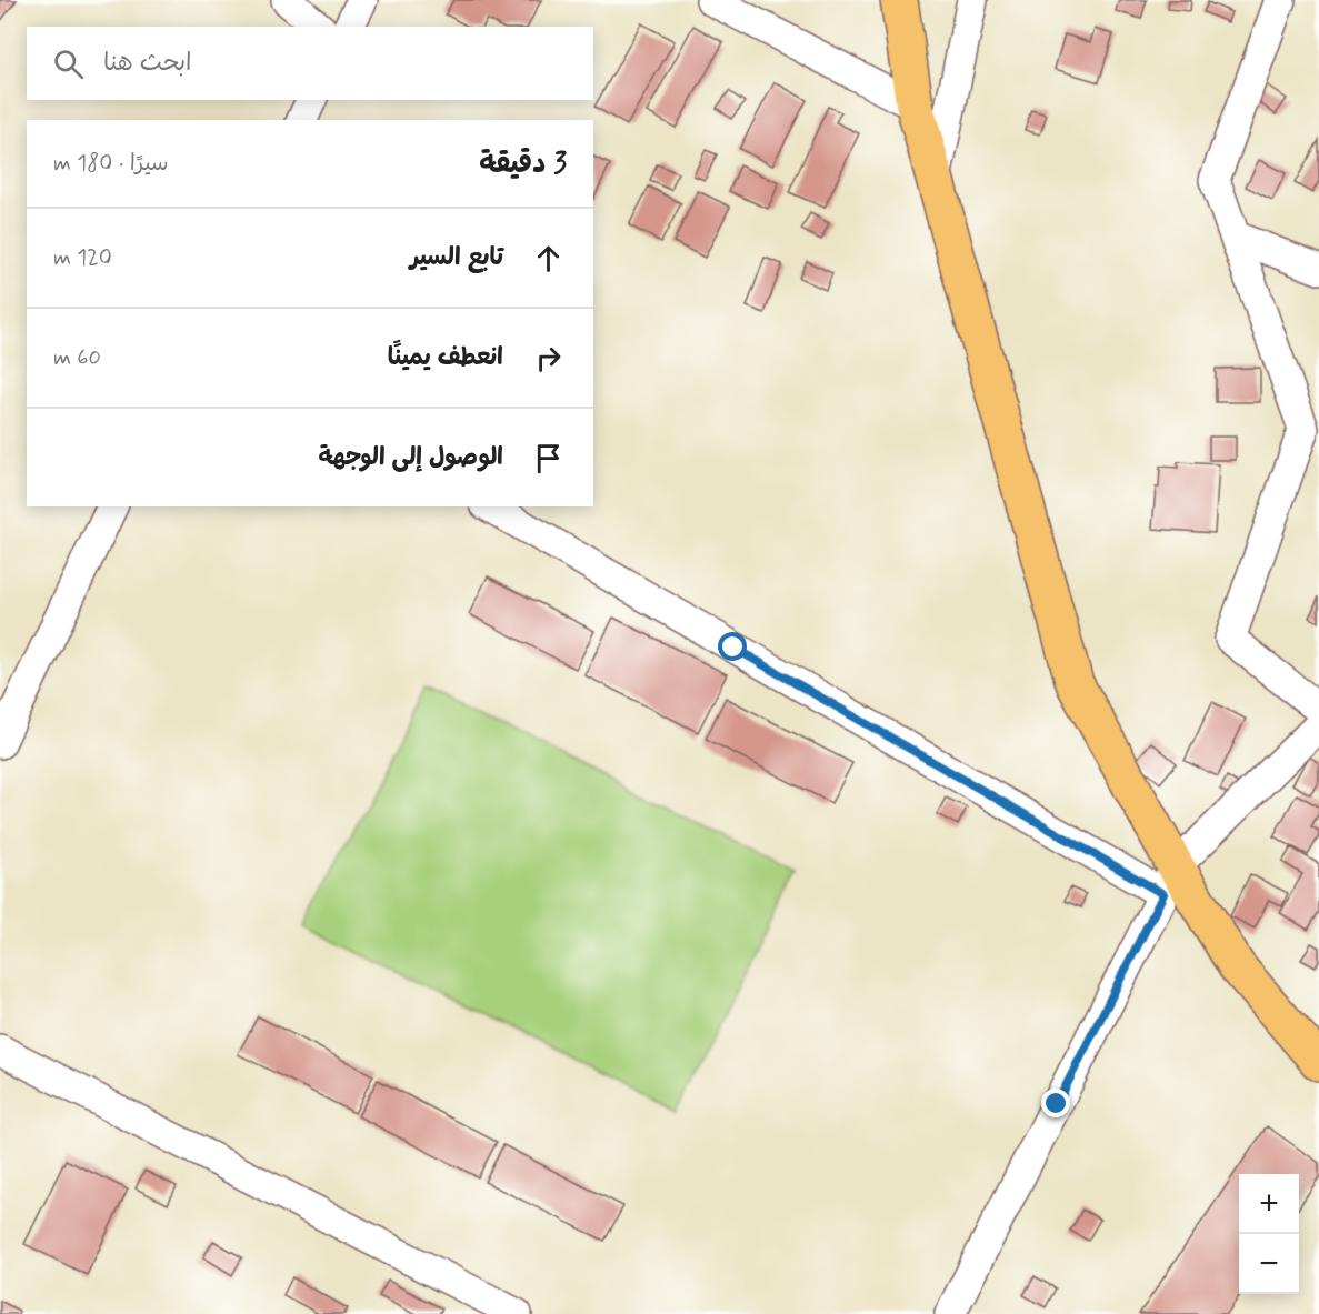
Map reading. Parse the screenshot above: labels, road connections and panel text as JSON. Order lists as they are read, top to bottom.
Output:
{
  "page": {
    "search": "ابحث هنا",
    "heading": ["3 دقيقة", "سيرًا · 180 m"],
    "list": [
      ["تابع السير", "120 m"],
      ["انعطف يمينًا", "60 m"],
      "الوصول إلى الوجهة"
    ],
    "map_buttons": ["+", "−"]
  }
}
